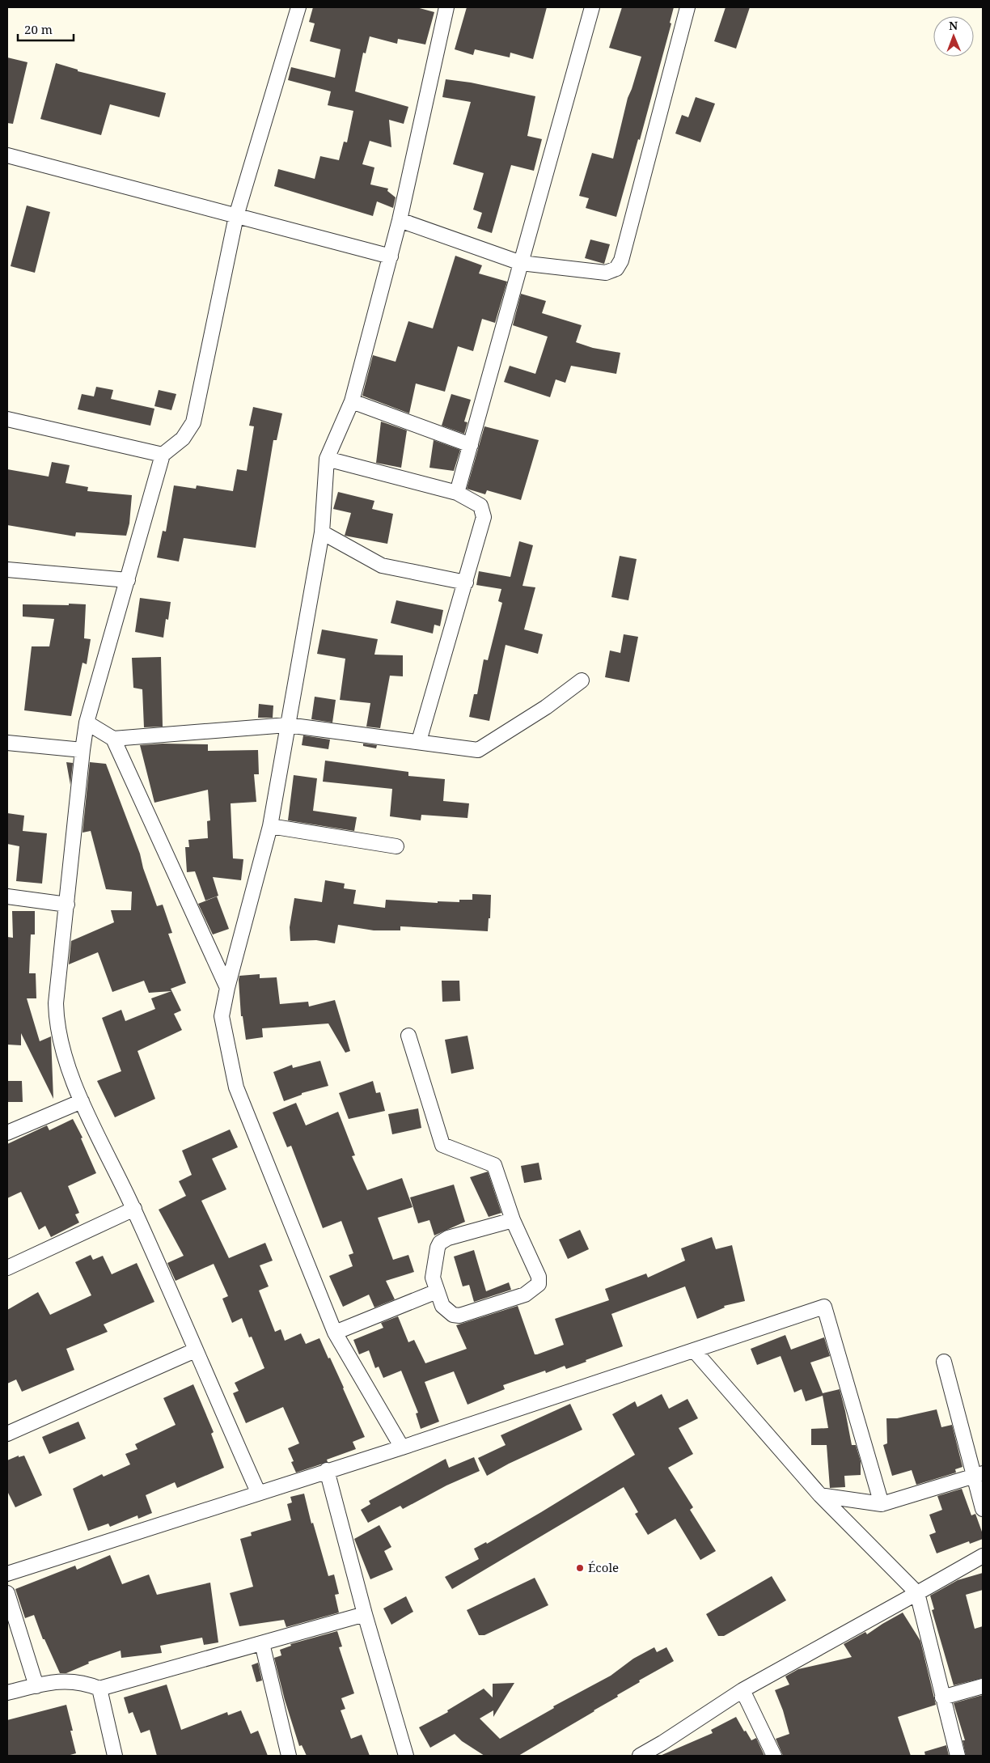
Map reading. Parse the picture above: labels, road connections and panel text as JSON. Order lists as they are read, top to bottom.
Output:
{
  "places": ["École"],
  "scale_bar": "20 m",
  "north": "top"
}
